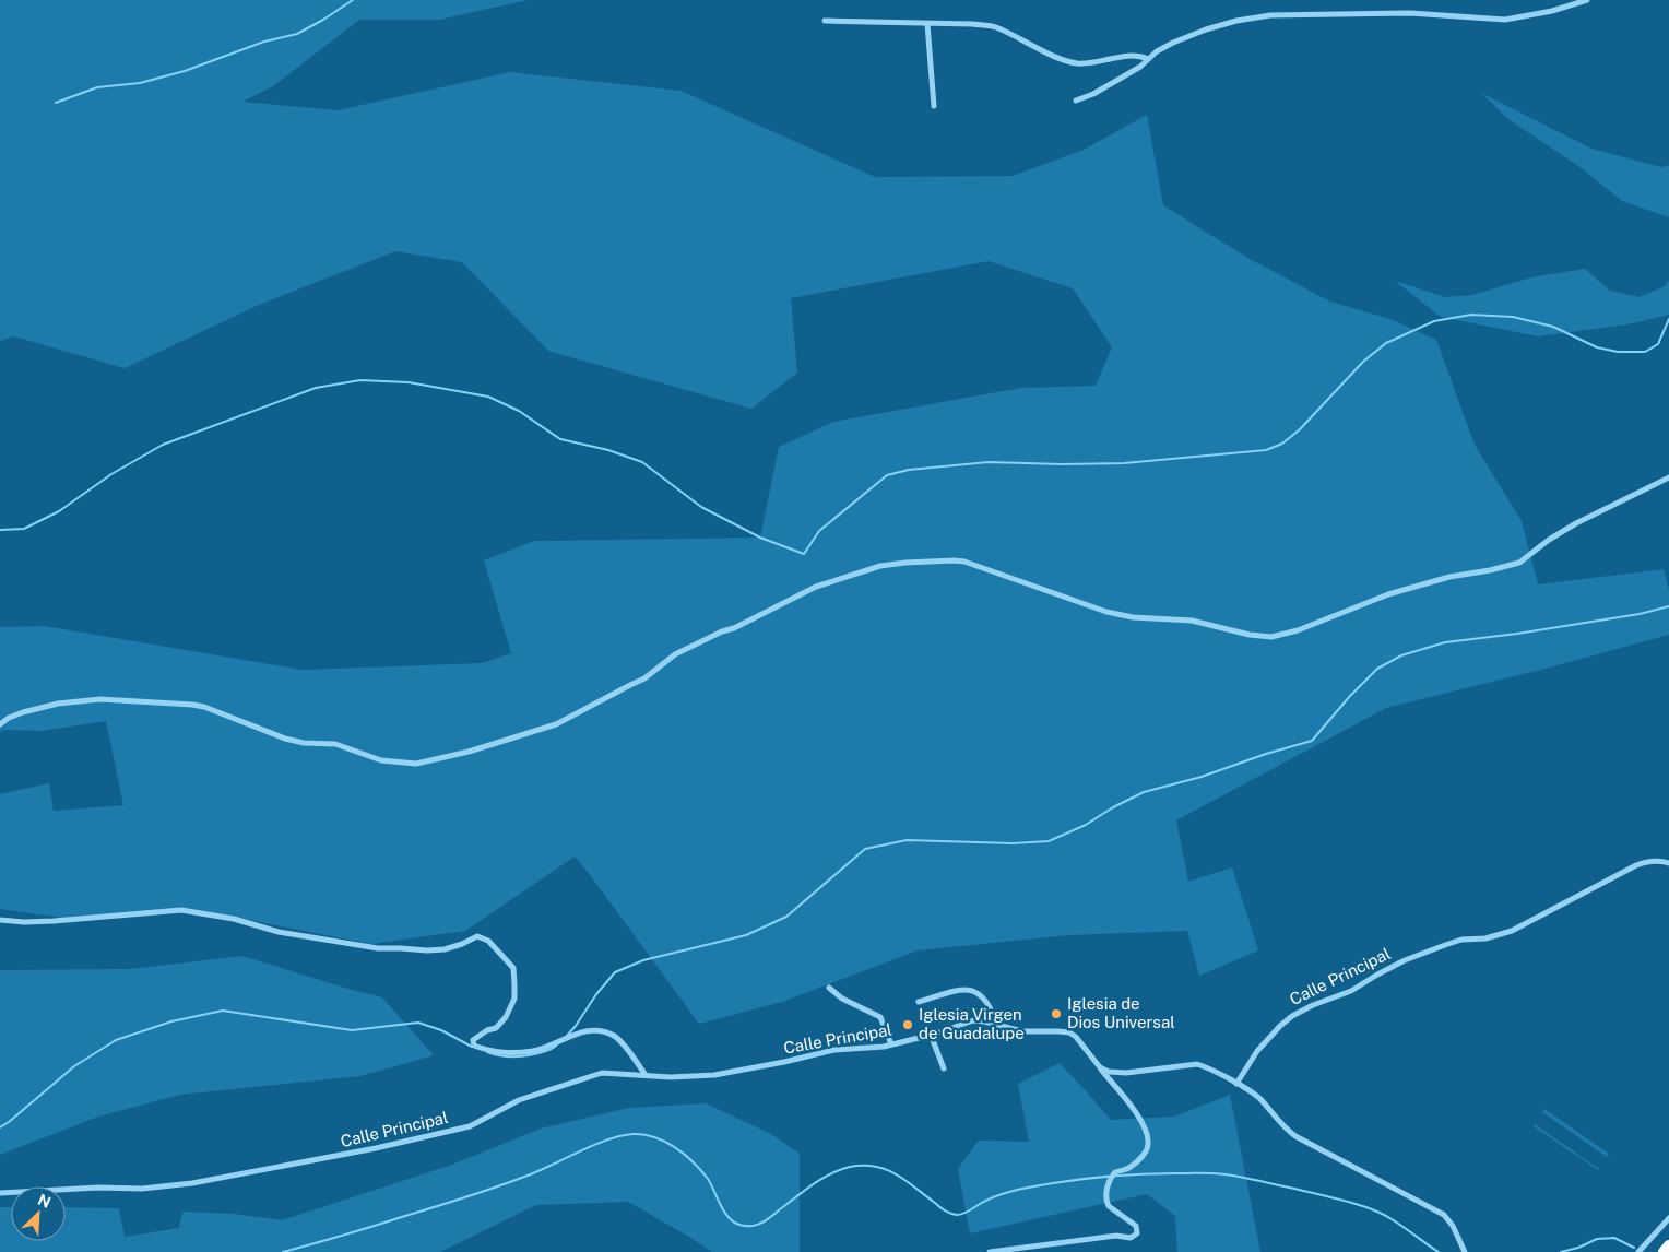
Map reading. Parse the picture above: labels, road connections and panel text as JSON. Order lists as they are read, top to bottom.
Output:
{
  "streets": {
    "street": ["Calle Principal"]
  },
  "places": ["Iglesia de Dios Universal", "Iglesia Virgen de Guadalupe"],
  "north": "top right"
}
